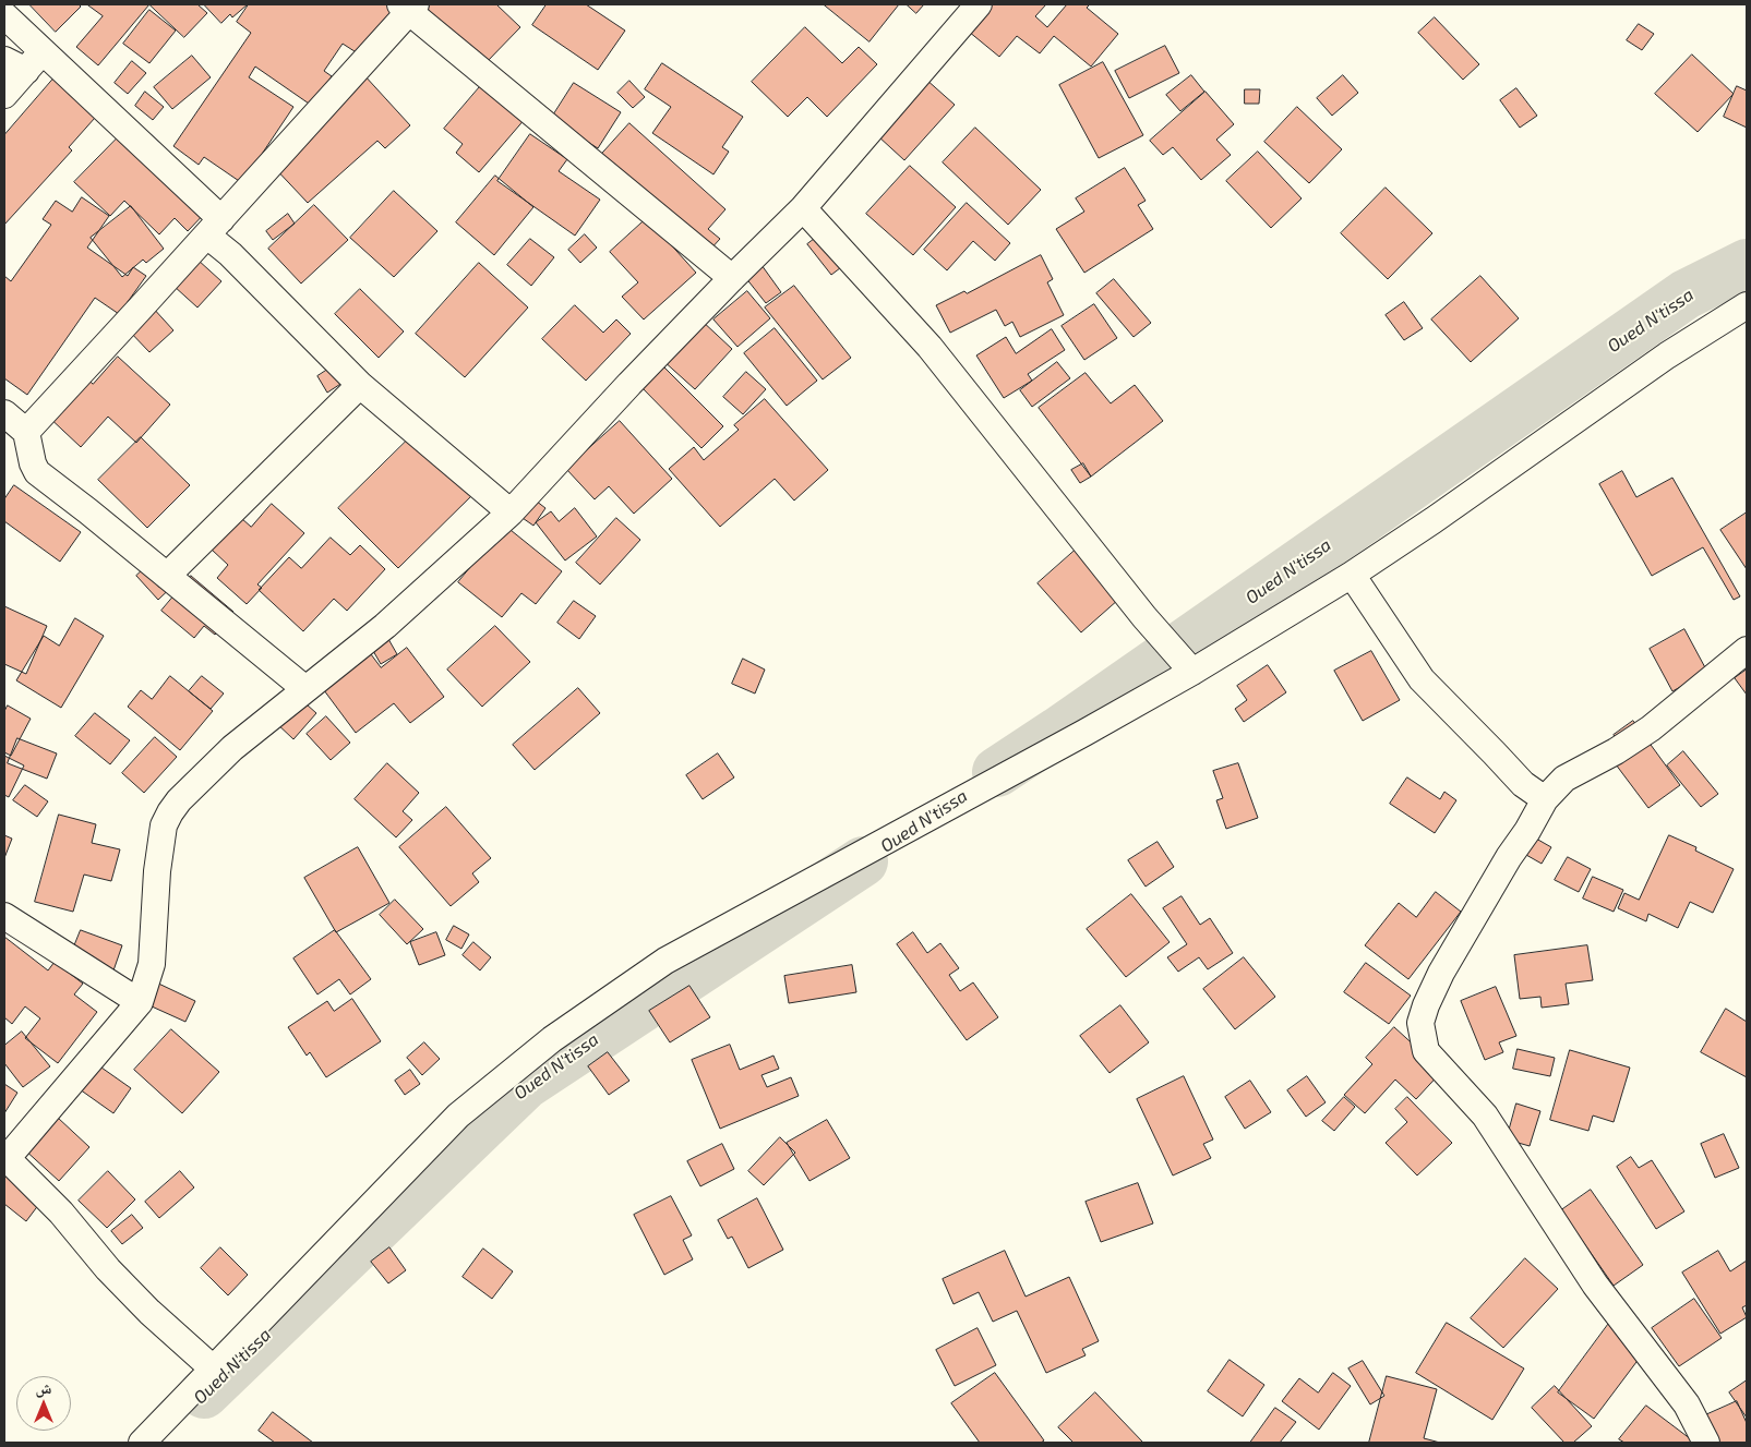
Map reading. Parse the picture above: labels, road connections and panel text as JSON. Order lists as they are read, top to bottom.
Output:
{
  "water": ["Oued N'tissa"],
  "north": "top"
}
